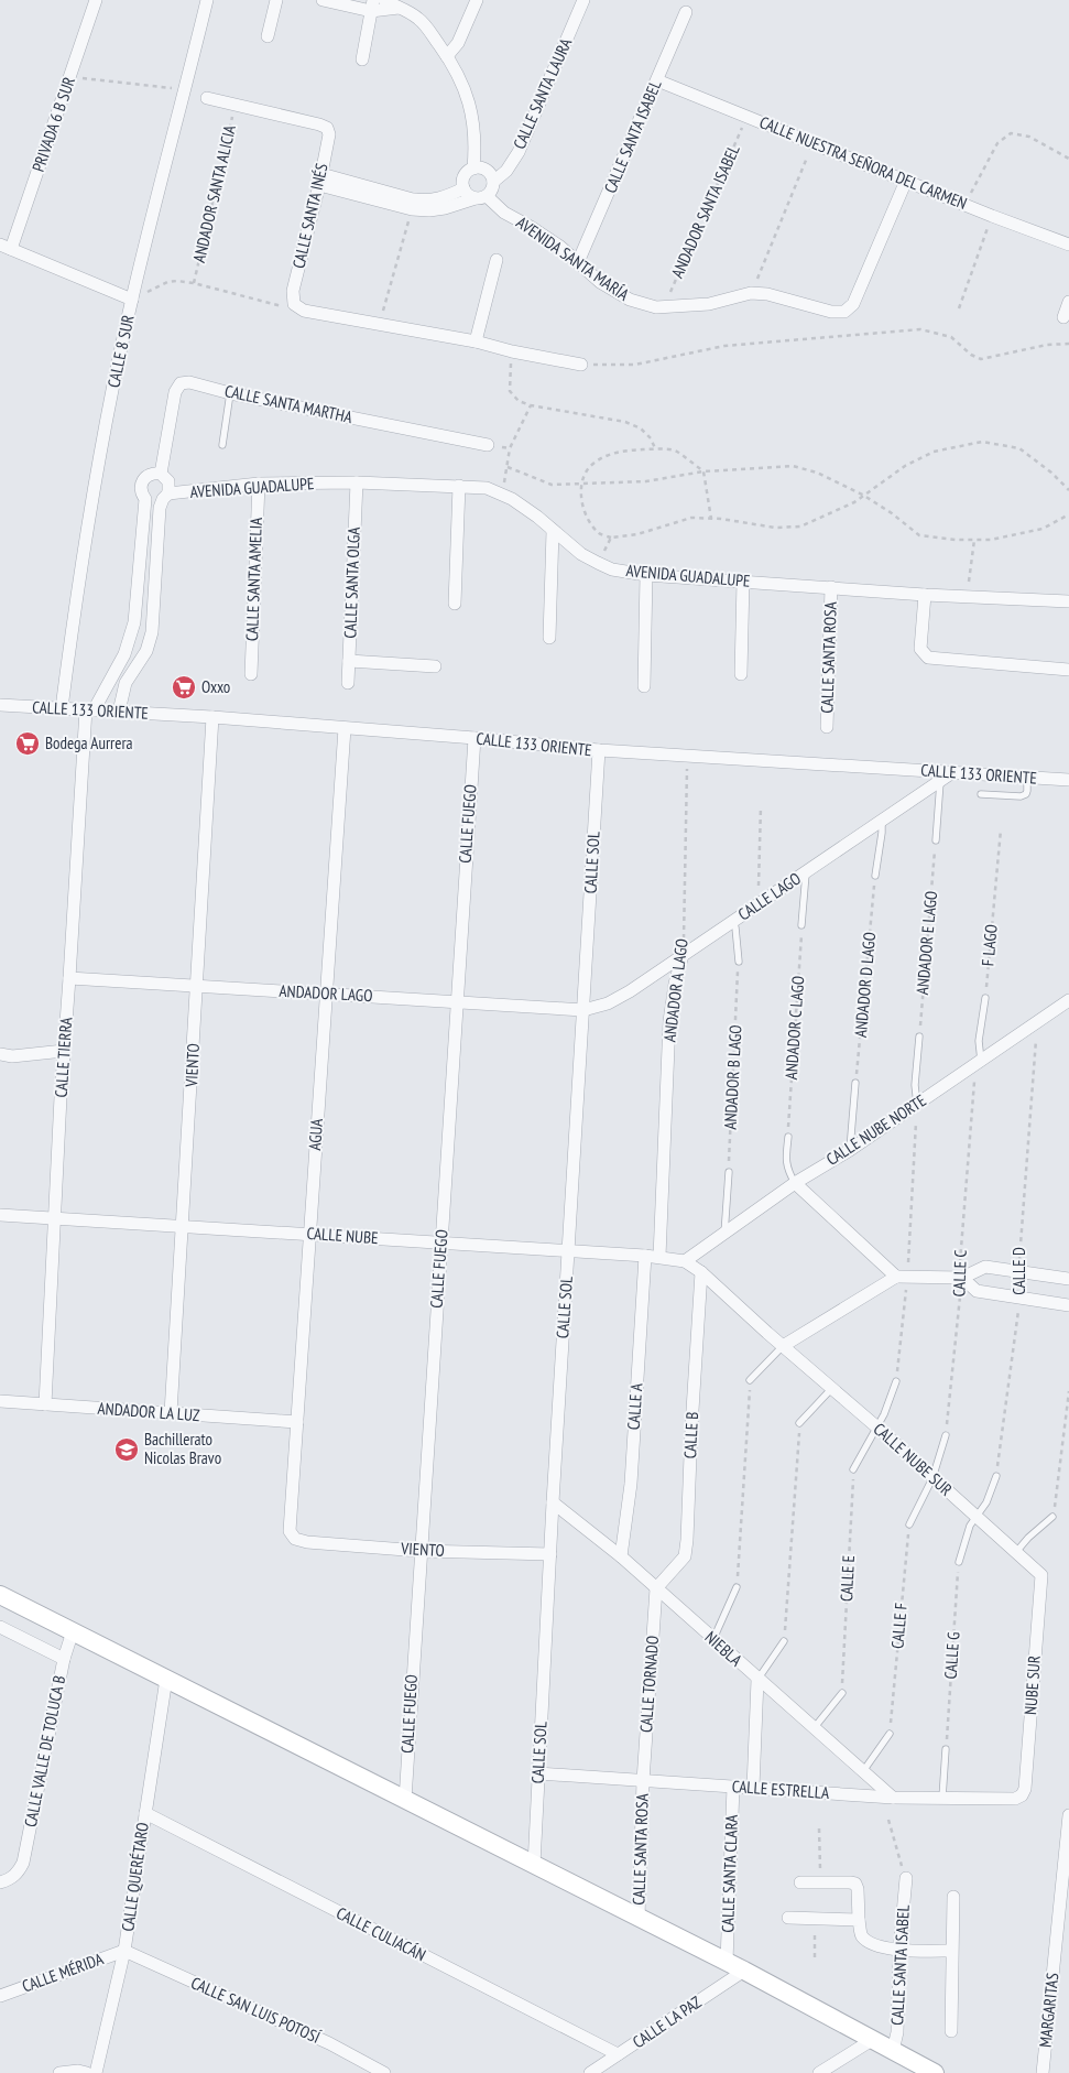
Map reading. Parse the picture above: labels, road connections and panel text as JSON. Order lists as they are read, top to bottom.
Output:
{
  "streets": {
    "street": [
      "CALLE SANTA LAURA",
      "PRIVADA 6 B SUR",
      "CALLE SANTA ISABEL",
      "CALLE NUESTRA SEÑORA DEL CARMEN",
      "CALLE SANTA INÉS",
      "AVENIDA SANTA MARÍA",
      "CALLE 8 SUR",
      "CALLE SANTA MARTHA",
      "AVENIDA GUADALUPE",
      "CALLE SANTA AMELIA",
      "CALLE SANTA OLGA",
      "CALLE SANTA ROSA",
      "CALLE 133 ORIENTE",
      "CALLE FUEGO",
      "CALLE SOL",
      "CALLE LAGO",
      "ANDADOR A LAGO",
      "ANDADOR LAGO",
      "CALLE TIERRA",
      "VIENTO",
      "CALLE NUBE NORTE",
      "AGUA",
      "CALLE NUBE",
      "CALLE A",
      "ANDADOR LA LUZ",
      "CALLE B",
      "CALLE NUBE SUR",
      "NIEBLA",
      "CALLE TORNADO",
      "NUBE SUR",
      "CALLE VALLE DE TOLUCA B",
      "CALLE ESTRELLA",
      "CALLE SANTA CLARA",
      "CALLE QUERÉTARO",
      "CALLE CULIACÁN",
      "CALLE MÉRIDA",
      "CALLE SAN LUIS POTOSÍ",
      "MARGARITAS",
      "CALLE LA PAZ"
    ],
    "path": [
      "ANDADOR SANTA ALICIA",
      "ANDADOR SANTA ISABEL",
      "ANDADOR E LAGO",
      "F LAGO",
      "ANDADOR D LAGO",
      "ANDADOR C LAGO",
      "ANDADOR B LAGO",
      "CALLE D",
      "CALLE C",
      "CALLE E",
      "CALLE F",
      "CALLE G"
    ]
  },
  "crossings": [
    ["CALLE SANTA LAURA", "AVENIDA SANTA MARÍA"],
    ["CALLE SANTA ISABEL", "CALLE NUESTRA SEÑORA DEL CARMEN"],
    ["CALLE SANTA ISABEL", "AVENIDA SANTA MARÍA"],
    ["CALLE NUESTRA SEÑORA DEL CARMEN", "ANDADOR SANTA ISABEL"],
    ["CALLE NUESTRA SEÑORA DEL CARMEN", "AVENIDA SANTA MARÍA"],
    ["ANDADOR SANTA ALICIA", "CALLE SANTA INÉS"],
    ["ANDADOR SANTA ISABEL", "AVENIDA SANTA MARÍA"],
    ["CALLE 8 SUR", "CALLE 133 ORIENTE"],
    ["CALLE SANTA MARTHA", "AVENIDA GUADALUPE"],
    ["AVENIDA GUADALUPE", "CALLE SANTA AMELIA"],
    ["AVENIDA GUADALUPE", "CALLE SANTA OLGA"],
    ["AVENIDA GUADALUPE", "CALLE SANTA ROSA"],
    ["CALLE SANTA ROSA", "CALLE TORNADO"],
    ["CALLE SANTA ROSA", "CALLE ESTRELLA"],
    ["CALLE 133 ORIENTE", "CALLE FUEGO"],
    ["CALLE 133 ORIENTE", "CALLE SOL"],
    ["CALLE 133 ORIENTE", "CALLE LAGO"],
    ["CALLE 133 ORIENTE", "ANDADOR A LAGO"],
    ["CALLE 133 ORIENTE", "CALLE TIERRA"],
    ["CALLE 133 ORIENTE", "VIENTO"],
    ["CALLE 133 ORIENTE", "AGUA"],
    ["CALLE FUEGO", "ANDADOR LAGO"],
    ["CALLE FUEGO", "VIENTO"],
    ["CALLE FUEGO", "CALLE NUBE"],
    ["CALLE SOL", "CALLE LAGO"],
    ["CALLE SOL", "ANDADOR LAGO"],
    ["CALLE SOL", "VIENTO"],
    ["CALLE SOL", "CALLE NUBE"],
    ["CALLE SOL", "NIEBLA"],
    ["CALLE SOL", "CALLE ESTRELLA"],
    ["CALLE LAGO", "ANDADOR A LAGO"],
    ["CALLE LAGO", "ANDADOR LAGO"],
    ["ANDADOR A LAGO", "CALLE NUBE"],
    ["ANDADOR LAGO", "CALLE TIERRA"],
    ["ANDADOR LAGO", "VIENTO"],
    ["ANDADOR LAGO", "AGUA"],
    ["CALLE TIERRA", "CALLE NUBE"],
    ["CALLE TIERRA", "ANDADOR LA LUZ"],
    ["VIENTO", "AGUA"],
    ["VIENTO", "CALLE NUBE"],
    ["VIENTO", "ANDADOR LA LUZ"],
    ["CALLE NUBE NORTE", "CALLE NUBE"],
    ["CALLE NUBE NORTE", "CALLE D"],
    ["CALLE NUBE NORTE", "CALLE C"],
    ["CALLE NUBE NORTE", "CALLE NUBE SUR"],
    ["AGUA", "CALLE NUBE"],
    ["AGUA", "ANDADOR LA LUZ"],
    ["CALLE NUBE", "CALLE A"],
    ["CALLE NUBE", "CALLE NUBE SUR"],
    ["CALLE A", "NIEBLA"],
    ["CALLE B", "CALLE NUBE SUR"],
    ["CALLE B", "NIEBLA"],
    ["CALLE B", "CALLE TORNADO"],
    ["CALLE NUBE SUR", "NUBE SUR"],
    ["NIEBLA", "CALLE TORNADO"],
    ["NIEBLA", "CALLE ESTRELLA"],
    ["CALLE TORNADO", "CALLE ESTRELLA"],
    ["NUBE SUR", "CALLE ESTRELLA"],
    ["CALLE ESTRELLA", "CALLE SANTA CLARA"],
    ["CALLE QUERÉTARO", "CALLE CULIACÁN"],
    ["CALLE QUERÉTARO", "CALLE MÉRIDA"],
    ["CALLE QUERÉTARO", "CALLE SAN LUIS POTOSÍ"],
    ["CALLE CULIACÁN", "CALLE LA PAZ"],
    ["CALLE MÉRIDA", "CALLE SAN LUIS POTOSÍ"]
  ],
  "places": {
    "supermarket": ["Oxxo", "Bodega Aurrera"],
    "school or university": ["Bachillerato Nicolas Bravo"]
  }
}
